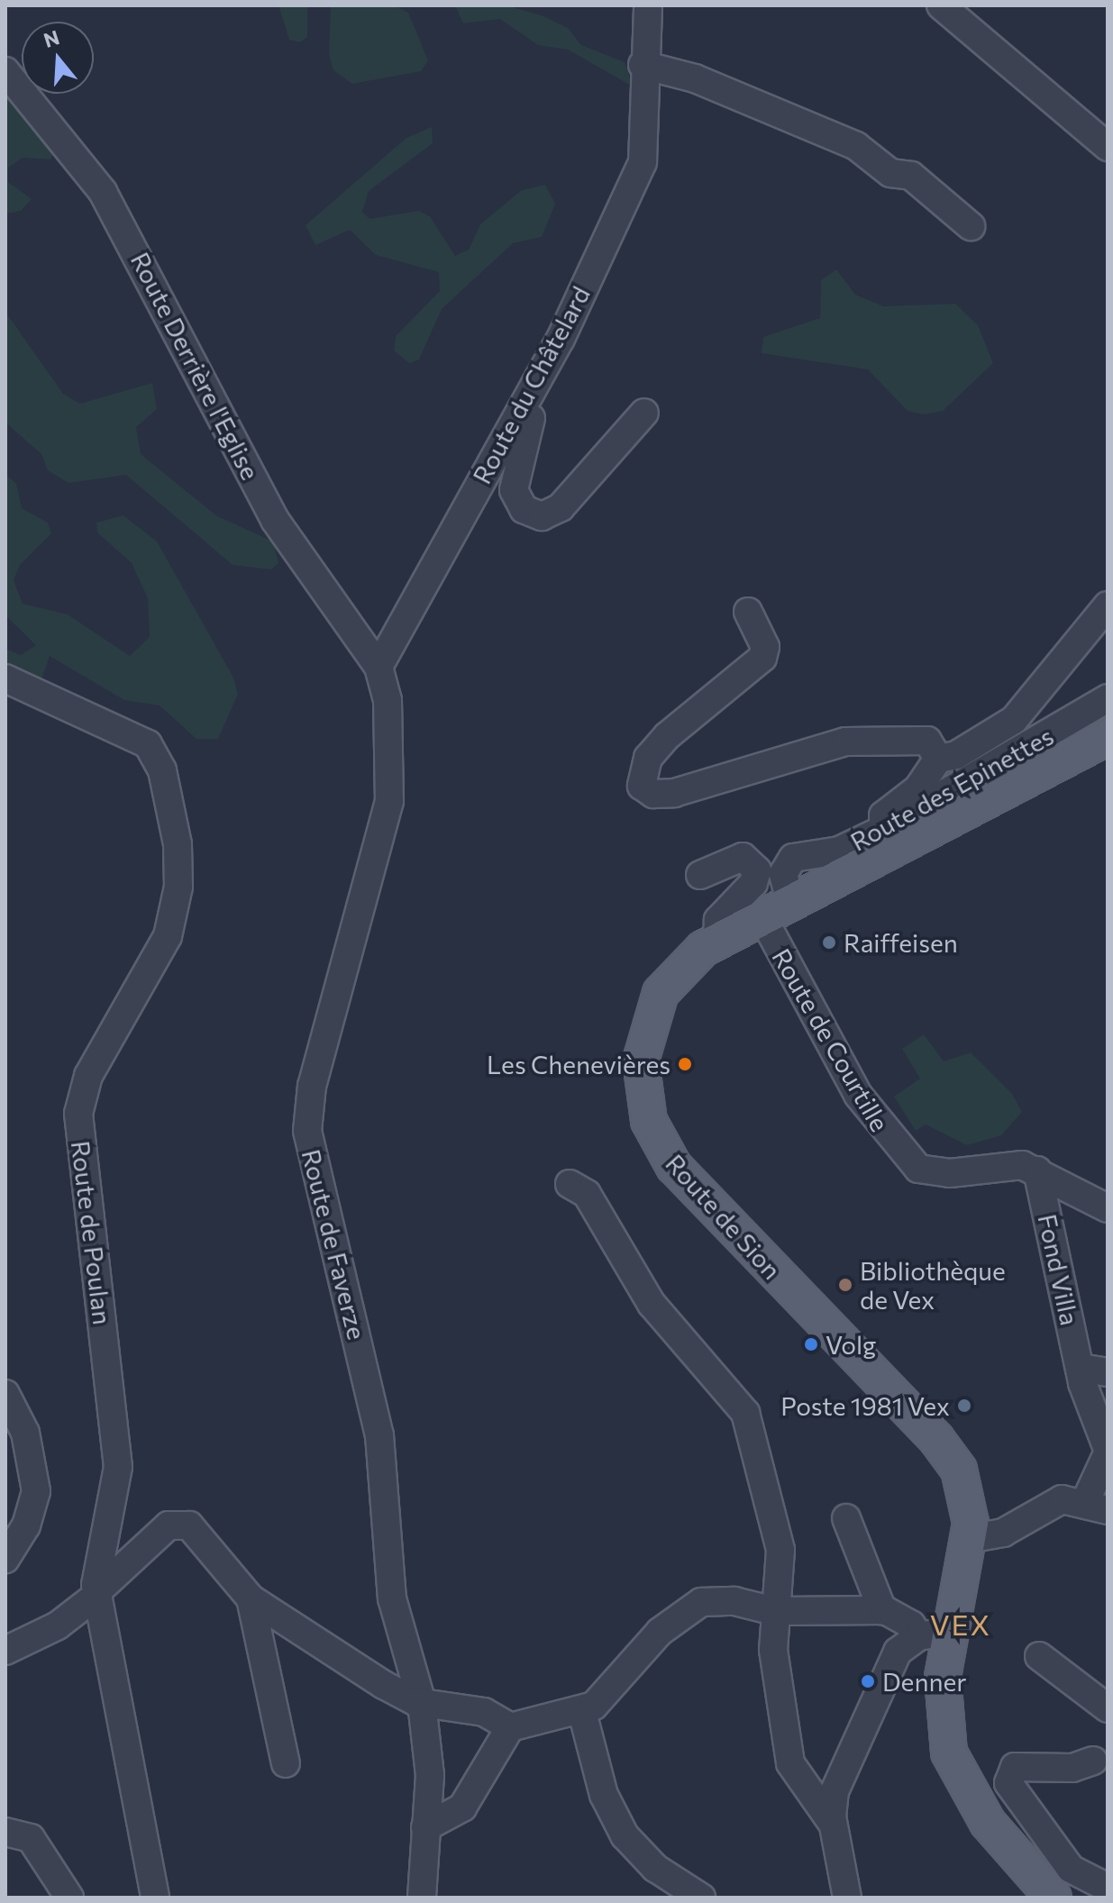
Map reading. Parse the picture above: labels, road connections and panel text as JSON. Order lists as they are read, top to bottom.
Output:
{
  "streets": {
    "main road": ["Route de Sion"],
    "street": [
      "Route Derrière l'Eglise",
      "Route du Châtelard",
      "Route des Epinettes",
      "Route de Courtille",
      "Route de Poulan",
      "Route de Faverze",
      "Fond Villa"
    ]
  },
  "crossings": [
    ["Route Derrière l'Eglise", "Route du Châtelard"],
    ["Route Derrière l'Eglise", "Route de Faverze"],
    ["Route du Châtelard", "Route de Faverze"],
    ["Route des Epinettes", "Route de Courtille"],
    ["Route des Epinettes", "Route de Sion"],
    ["Route de Courtille", "Route de Sion"],
    ["Route de Courtille", "Fond Villa"],
    ["Route de Sion", "Fond Villa"]
  ],
  "districts": ["VEX"],
  "places": [
    "Raiffeisen",
    "Les Chenevières",
    "Bibliothèque de Vex",
    "Volg",
    "Poste 1981 Vex",
    "Denner"
  ],
  "north": "top"
}
